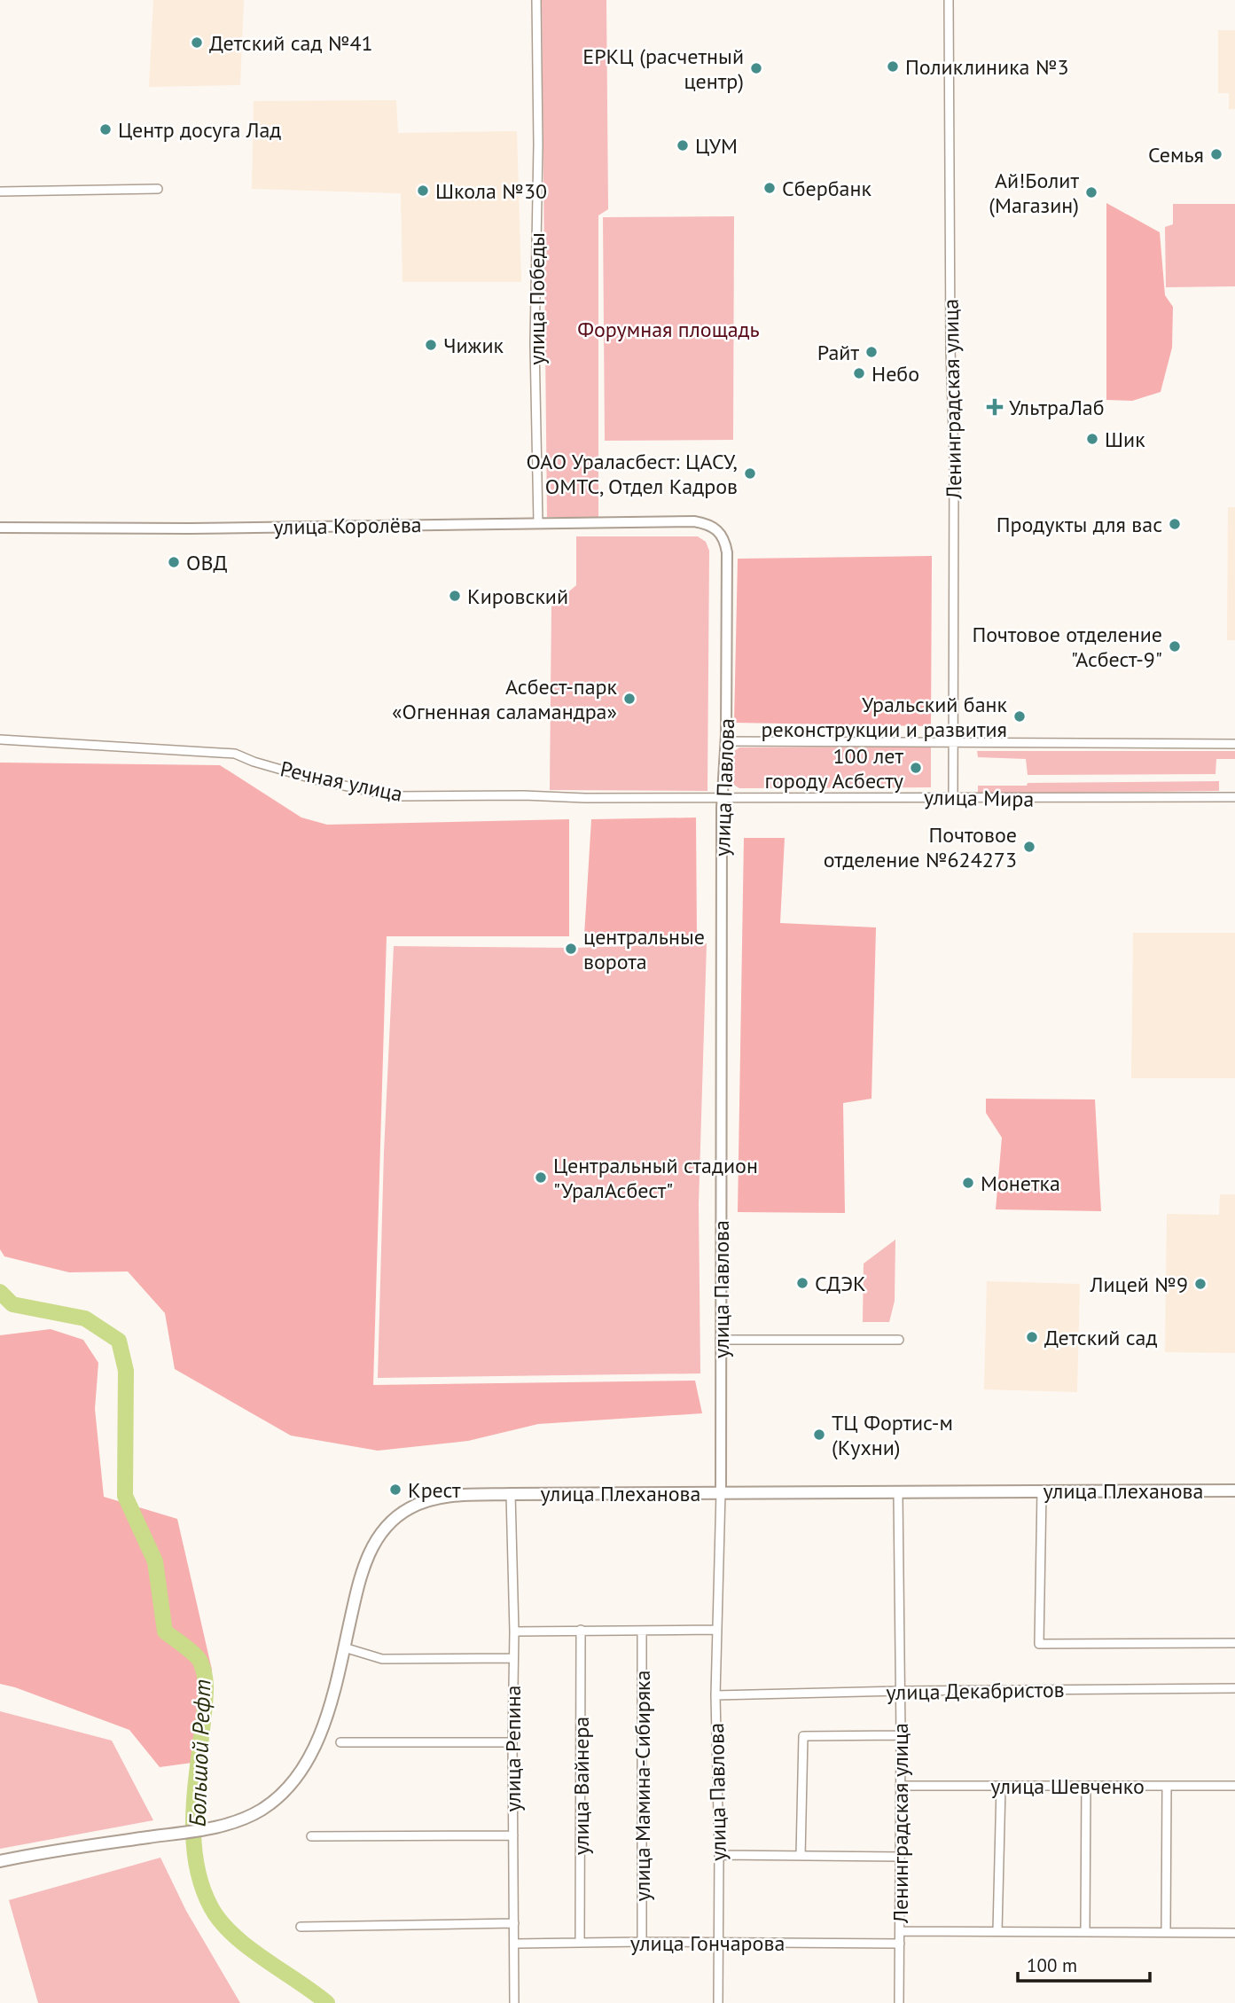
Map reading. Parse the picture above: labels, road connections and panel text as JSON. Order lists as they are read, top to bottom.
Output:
{
  "streets": {
    "main road": ["улица Плеханова"],
    "street": [
      "улица Победы",
      "Ленинградская улица",
      "улица Королёва",
      "Речная улица",
      "улица Павлова",
      "улица Мира",
      "улица Декабристов",
      "улица Репина",
      "улица Вайнера",
      "улица Мамина-Сибиряка",
      "улица Шевченко",
      "улица Гончарова"
    ]
  },
  "crossings": [
    ["улица Победы", "улица Королёва"],
    ["Ленинградская улица", "улица Мира"],
    ["Ленинградская улица", "улица Плеханова"],
    ["Ленинградская улица", "улица Декабристов"],
    ["Ленинградская улица", "улица Шевченко"],
    ["Ленинградская улица", "улица Гончарова"],
    ["улица Королёва", "улица Павлова"],
    ["Речная улица", "улица Павлова"],
    ["Речная улица", "улица Мира"],
    ["улица Павлова", "улица Мира"],
    ["улица Павлова", "улица Плеханова"],
    ["улица Павлова", "улица Декабристов"],
    ["улица Павлова", "улица Гончарова"],
    ["улица Плеханова", "улица Репина"],
    ["улица Репина", "улица Гончарова"],
    ["улица Вайнера", "улица Гончарова"],
    ["улица Мамина-Сибиряка", "улица Гончарова"]
  ],
  "water": ["Большой Рефт"],
  "parks": ["Форумная площадь"],
  "places": {
    "other": [
      "Детский сад №41",
      "Поликлиника №3",
      "ЕРКЦ (расчетный центр)",
      "Центр досуга Лад",
      "ЦУМ",
      "Семья",
      "Сбербанк",
      "Школа №30",
      "Ай!Болит (Магазин)",
      "Чижик",
      "Райт",
      "Небо",
      "Шик",
      "ОАО Ураласбест: ЦАСУ, ОМТС, Отдел Кадров",
      "Продукты для вас",
      "ОВД",
      "Кировский",
      "Почтовое отделение \"Асбест-9\"",
      "Асбест-парк «Огненная саламандра»",
      "Уральский банк реконструкции и развития",
      "100 лет городу Асбесту",
      "Почтовое отделение №624273",
      "центральные ворота",
      "Центральный стадион \"УралАсбест\"",
      "Монетка",
      "СДЭК",
      "Лицей №9",
      "Детский сад",
      "ТЦ Фортис-м (Кухни)",
      "Крест"
    ],
    "health": ["УльтраЛаб"]
  },
  "scale_bar": "100 m"
}
